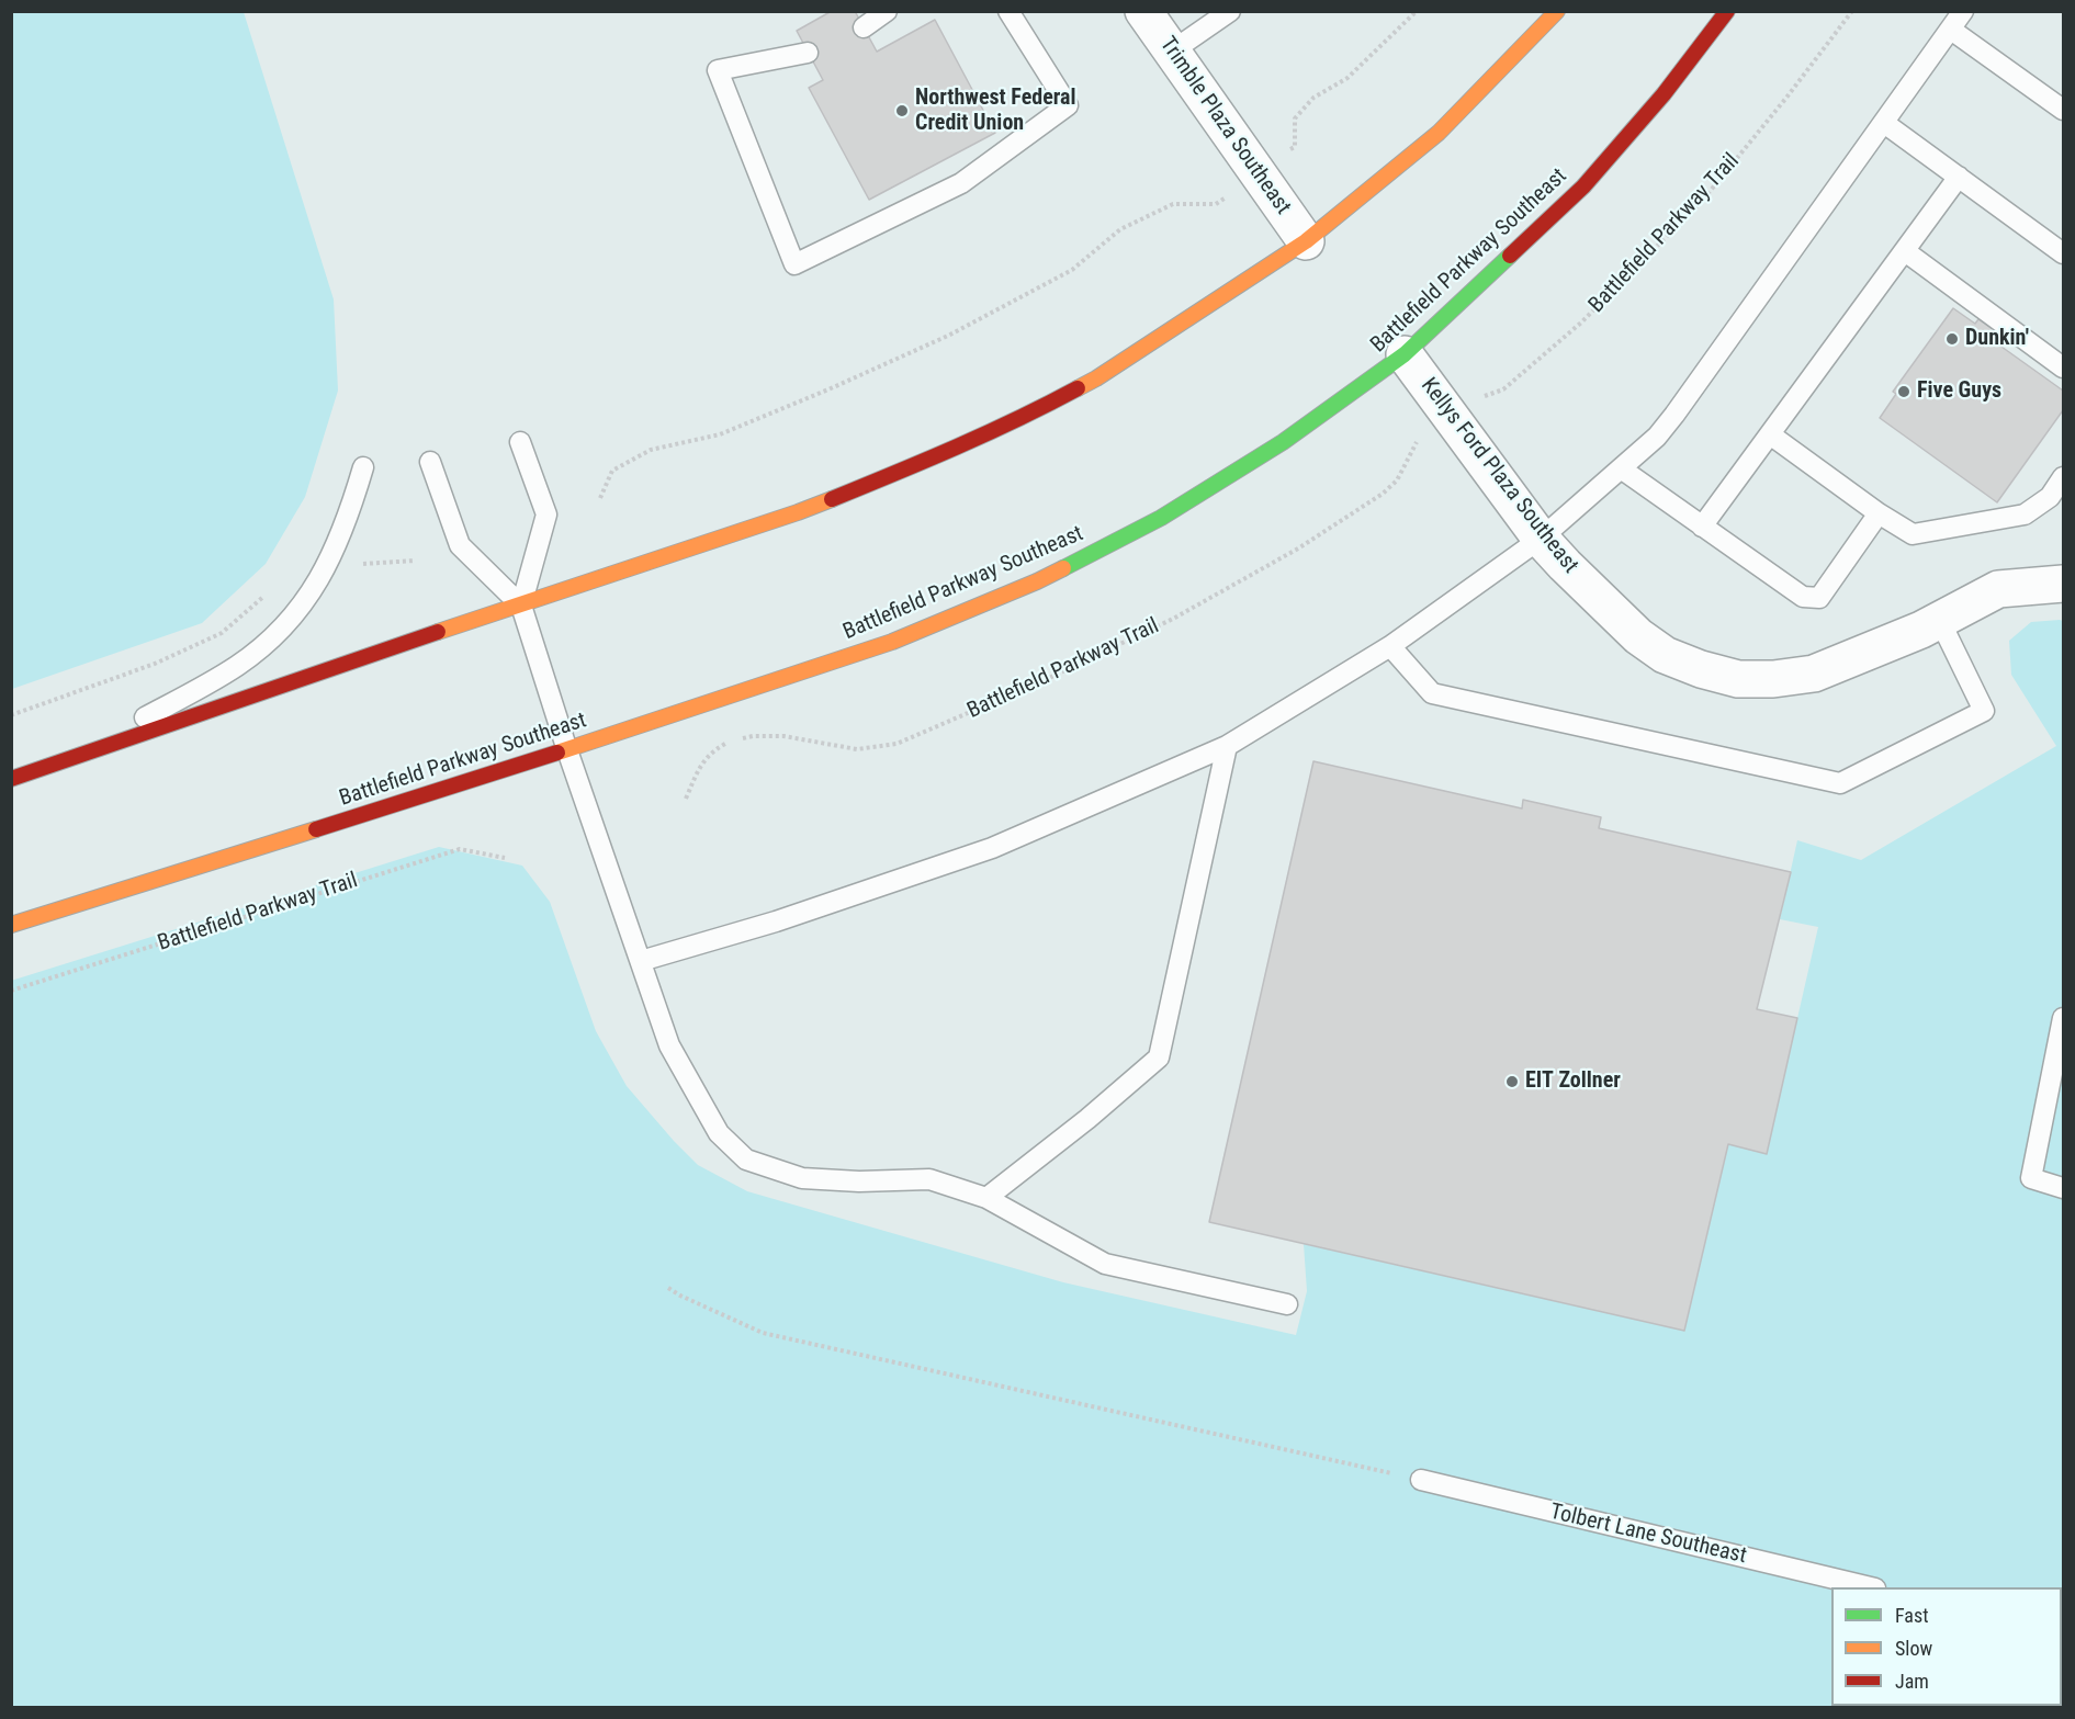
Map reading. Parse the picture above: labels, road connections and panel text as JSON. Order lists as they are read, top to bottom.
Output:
{
  "streets": {
    "main road": ["Battlefield Parkway Southeast"],
    "street": ["Trimble Plaza Southeast", "Kellys Ford Plaza Southeast"],
    "lane": ["Tolbert Lane Southeast"],
    "path": ["Battlefield Parkway Trail"]
  },
  "crossings": [
    ["Battlefield Parkway Southeast", "Kellys Ford Plaza Southeast"]
  ],
  "places": [
    "Northwest Federal Credit Union",
    "Dunkin'",
    "Five Guys",
    "EIT Zollner"
  ],
  "legend": ["Fast", "Slow", "Jam"]
}
